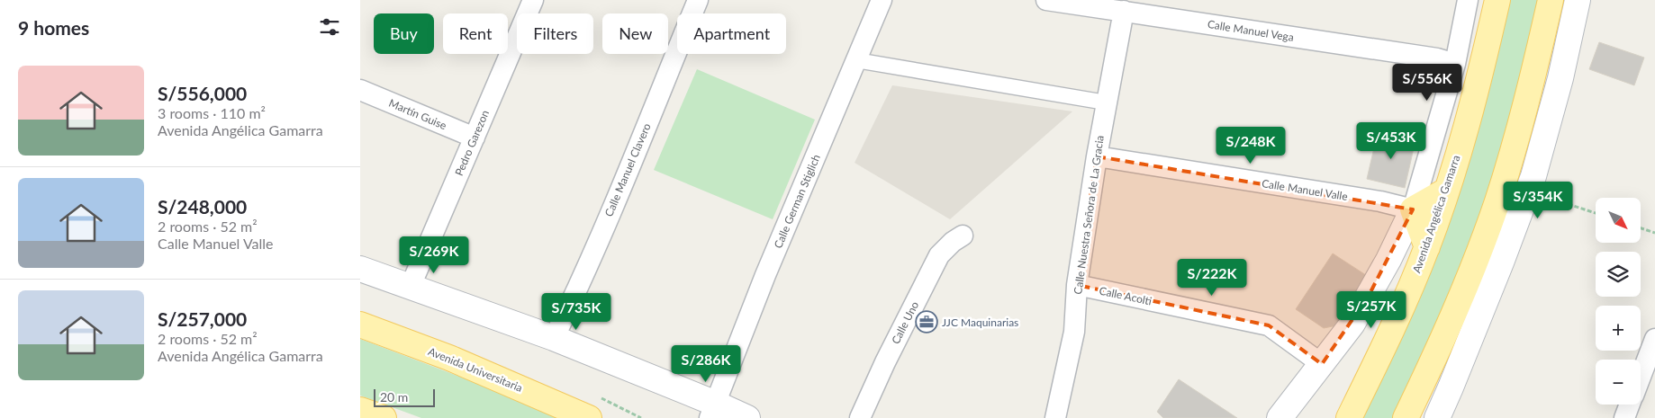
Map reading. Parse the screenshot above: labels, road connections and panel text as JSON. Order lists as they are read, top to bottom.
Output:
{
  "streets": {
    "main road": ["Avenida Angélica Gamarra", "Avenida Universitaria"],
    "street": [
      "Calle Manuel Vega",
      "Martín Guise",
      "Pedro Garezon",
      "Calle Manuel Clavero",
      "Calle Manuel Valle",
      "Calle German Stiglich",
      "Calle Nuestra Señora de La Gracia",
      "Calle Acolti",
      "Calle Uno"
    ]
  },
  "crossings": [
    ["Calle Manuel Vega", "Calle Nuestra Señora de La Gracia"],
    ["Martín Guise", "Pedro Garezon"],
    ["Calle Manuel Valle", "Calle Nuestra Señora de La Gracia"],
    ["Calle Nuestra Señora de La Gracia", "Calle Acolti"]
  ],
  "places": {
    "office": ["JJC Maquinarias"]
  },
  "scale_bar": "20 m",
  "north": "bottom right",
  "page": {
    "heading": "9 homes",
    "chip": [
      "Buy",
      "Rent",
      "Filters",
      "New",
      "Apartment"
    ],
    "list": [
      {
        "name": "S/556,000",
        "note": "3 rooms · 110 m² · Avenida Angélica Gamarra"
      },
      {
        "name": "S/248,000",
        "note": "2 rooms · 52 m² · Calle Manuel Valle"
      },
      {
        "name": "S/257,000",
        "note": "2 rooms · 52 m² · Avenida Angélica Gamarra"
      }
    ],
    "price": [
      "S/556K",
      "S/453K",
      "S/248K",
      "S/354K",
      "S/269K",
      "S/222K",
      "S/257K",
      "S/735K",
      "S/286K"
    ],
    "map_buttons": ["+", "−"],
    "scale": "20 m"
  }
}
